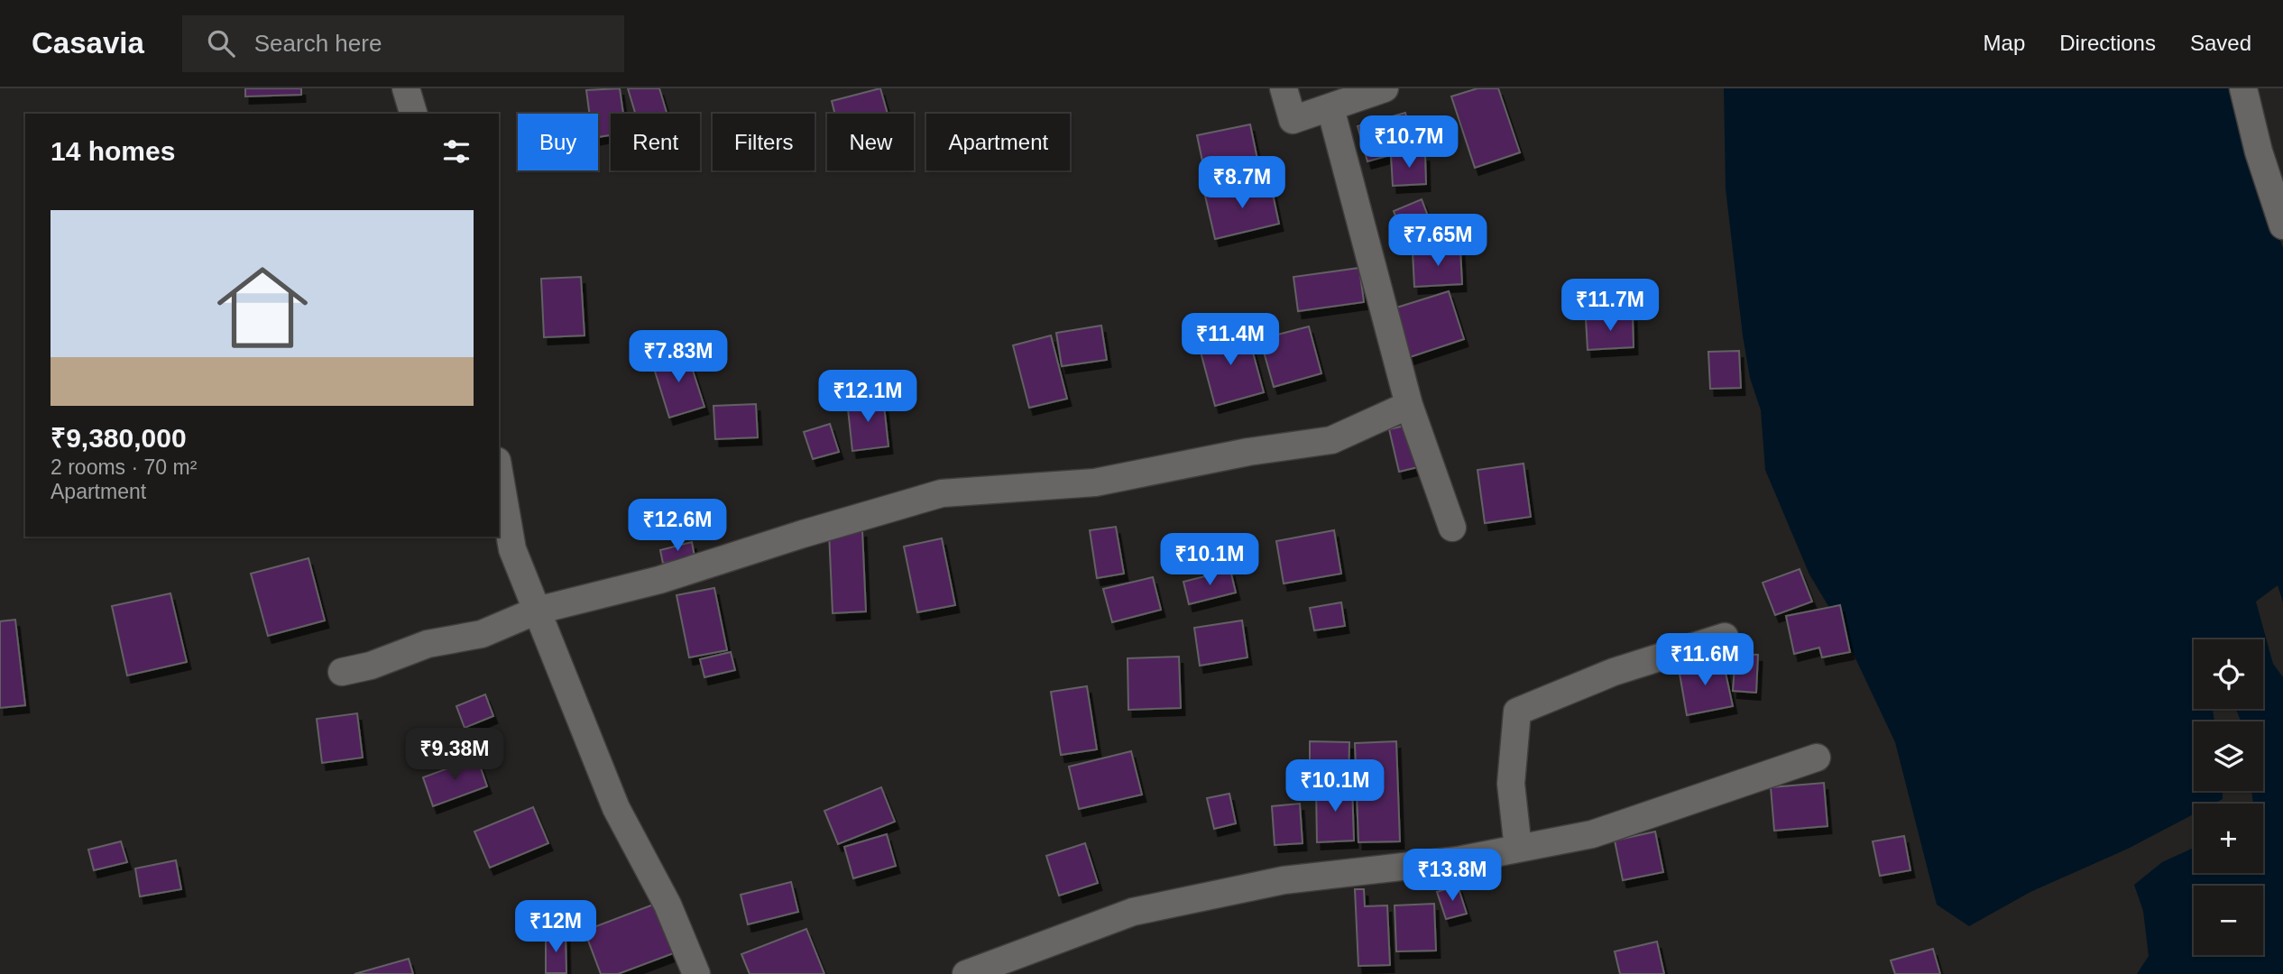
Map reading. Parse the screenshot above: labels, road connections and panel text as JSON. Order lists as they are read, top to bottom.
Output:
{
  "page": {
    "header": "Casavia",
    "search": "Search here",
    "nav": ["Map", "Directions", "Saved"],
    "chip": [
      "Buy",
      "Rent",
      "Filters",
      "New",
      "Apartment"
    ],
    "heading": "14 homes",
    "price": [
      "₹10.7M",
      "₹8.7M",
      "₹7.65M",
      "₹11.7M",
      "₹11.4M",
      "₹7.83M",
      "₹12.1M",
      "₹12.6M",
      "₹10.1M",
      "₹11.6M",
      "₹9.38M",
      "₹10.1M",
      "₹13.8M",
      "₹12M"
    ],
    "list": [
      {
        "name": "₹9,380,000",
        "note": "2 rooms · 70 m² · Apartment"
      }
    ],
    "map_buttons": ["+", "−"]
  }
}
